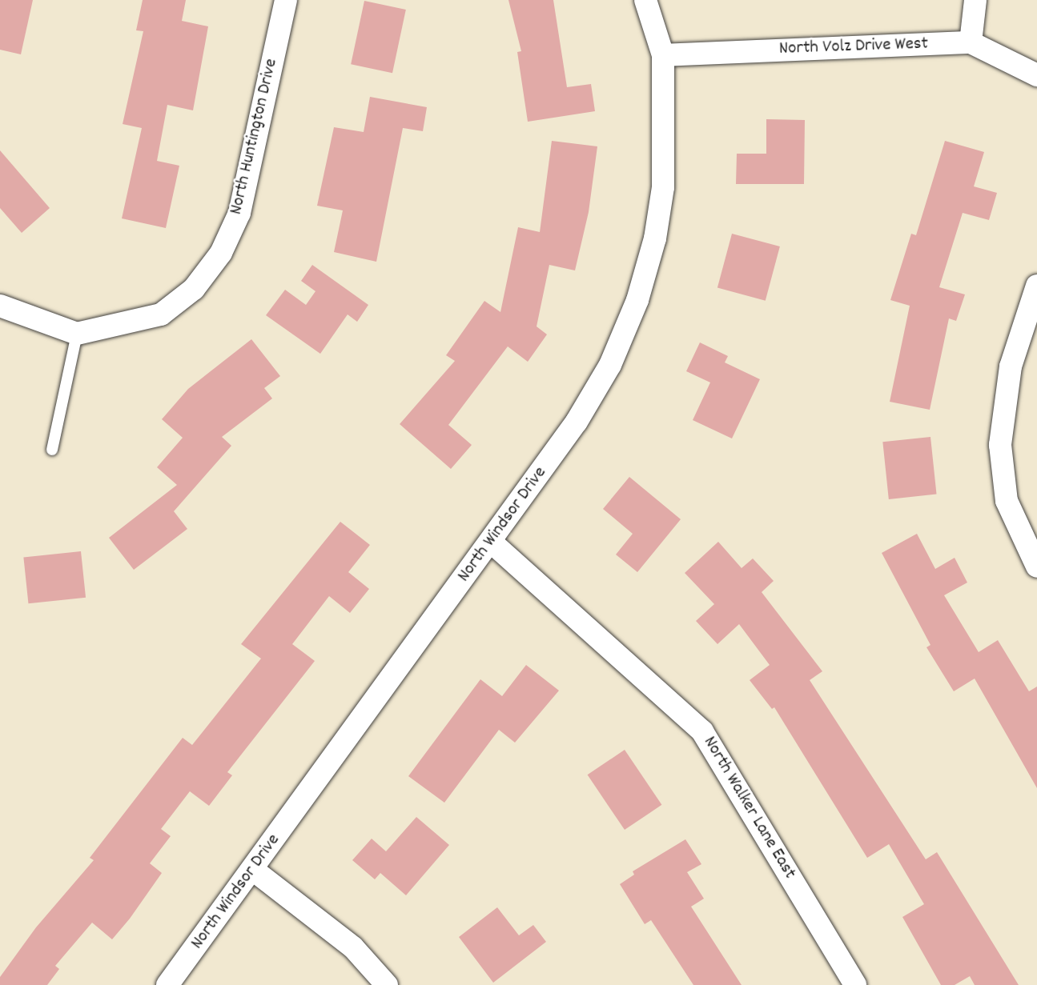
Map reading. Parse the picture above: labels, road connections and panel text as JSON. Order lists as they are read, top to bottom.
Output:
{
  "streets": {
    "street": [
      "North Volz Drive West",
      "North Huntington Drive",
      "North Windsor Drive",
      "North Walker Lane East"
    ]
  },
  "crossings": [
    ["North Volz Drive West", "North Windsor Drive"],
    ["North Windsor Drive", "North Walker Lane East"]
  ]
}
